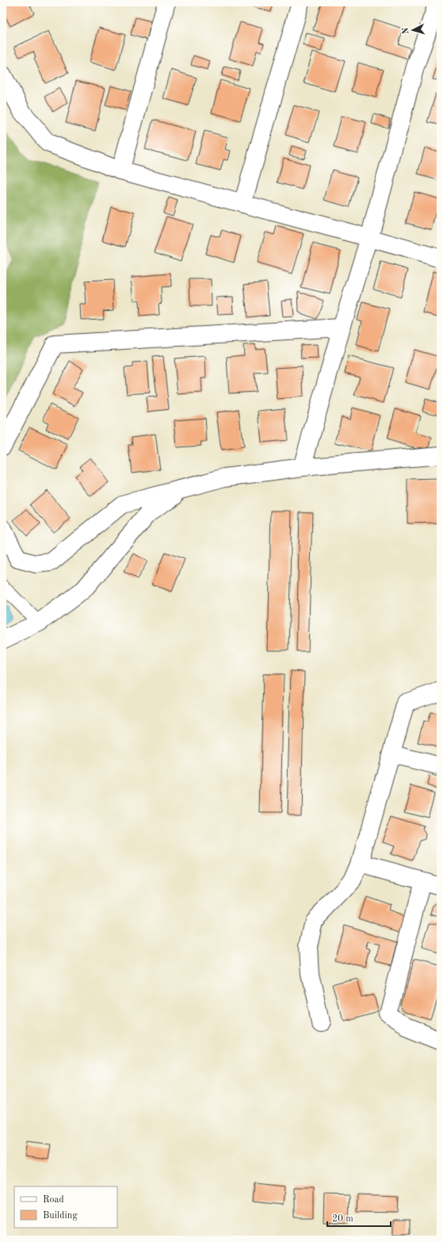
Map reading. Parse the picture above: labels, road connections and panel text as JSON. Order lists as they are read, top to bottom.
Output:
{
  "legend": ["Road", "Building"],
  "scale_bar": "20 m",
  "north": "left"
}
